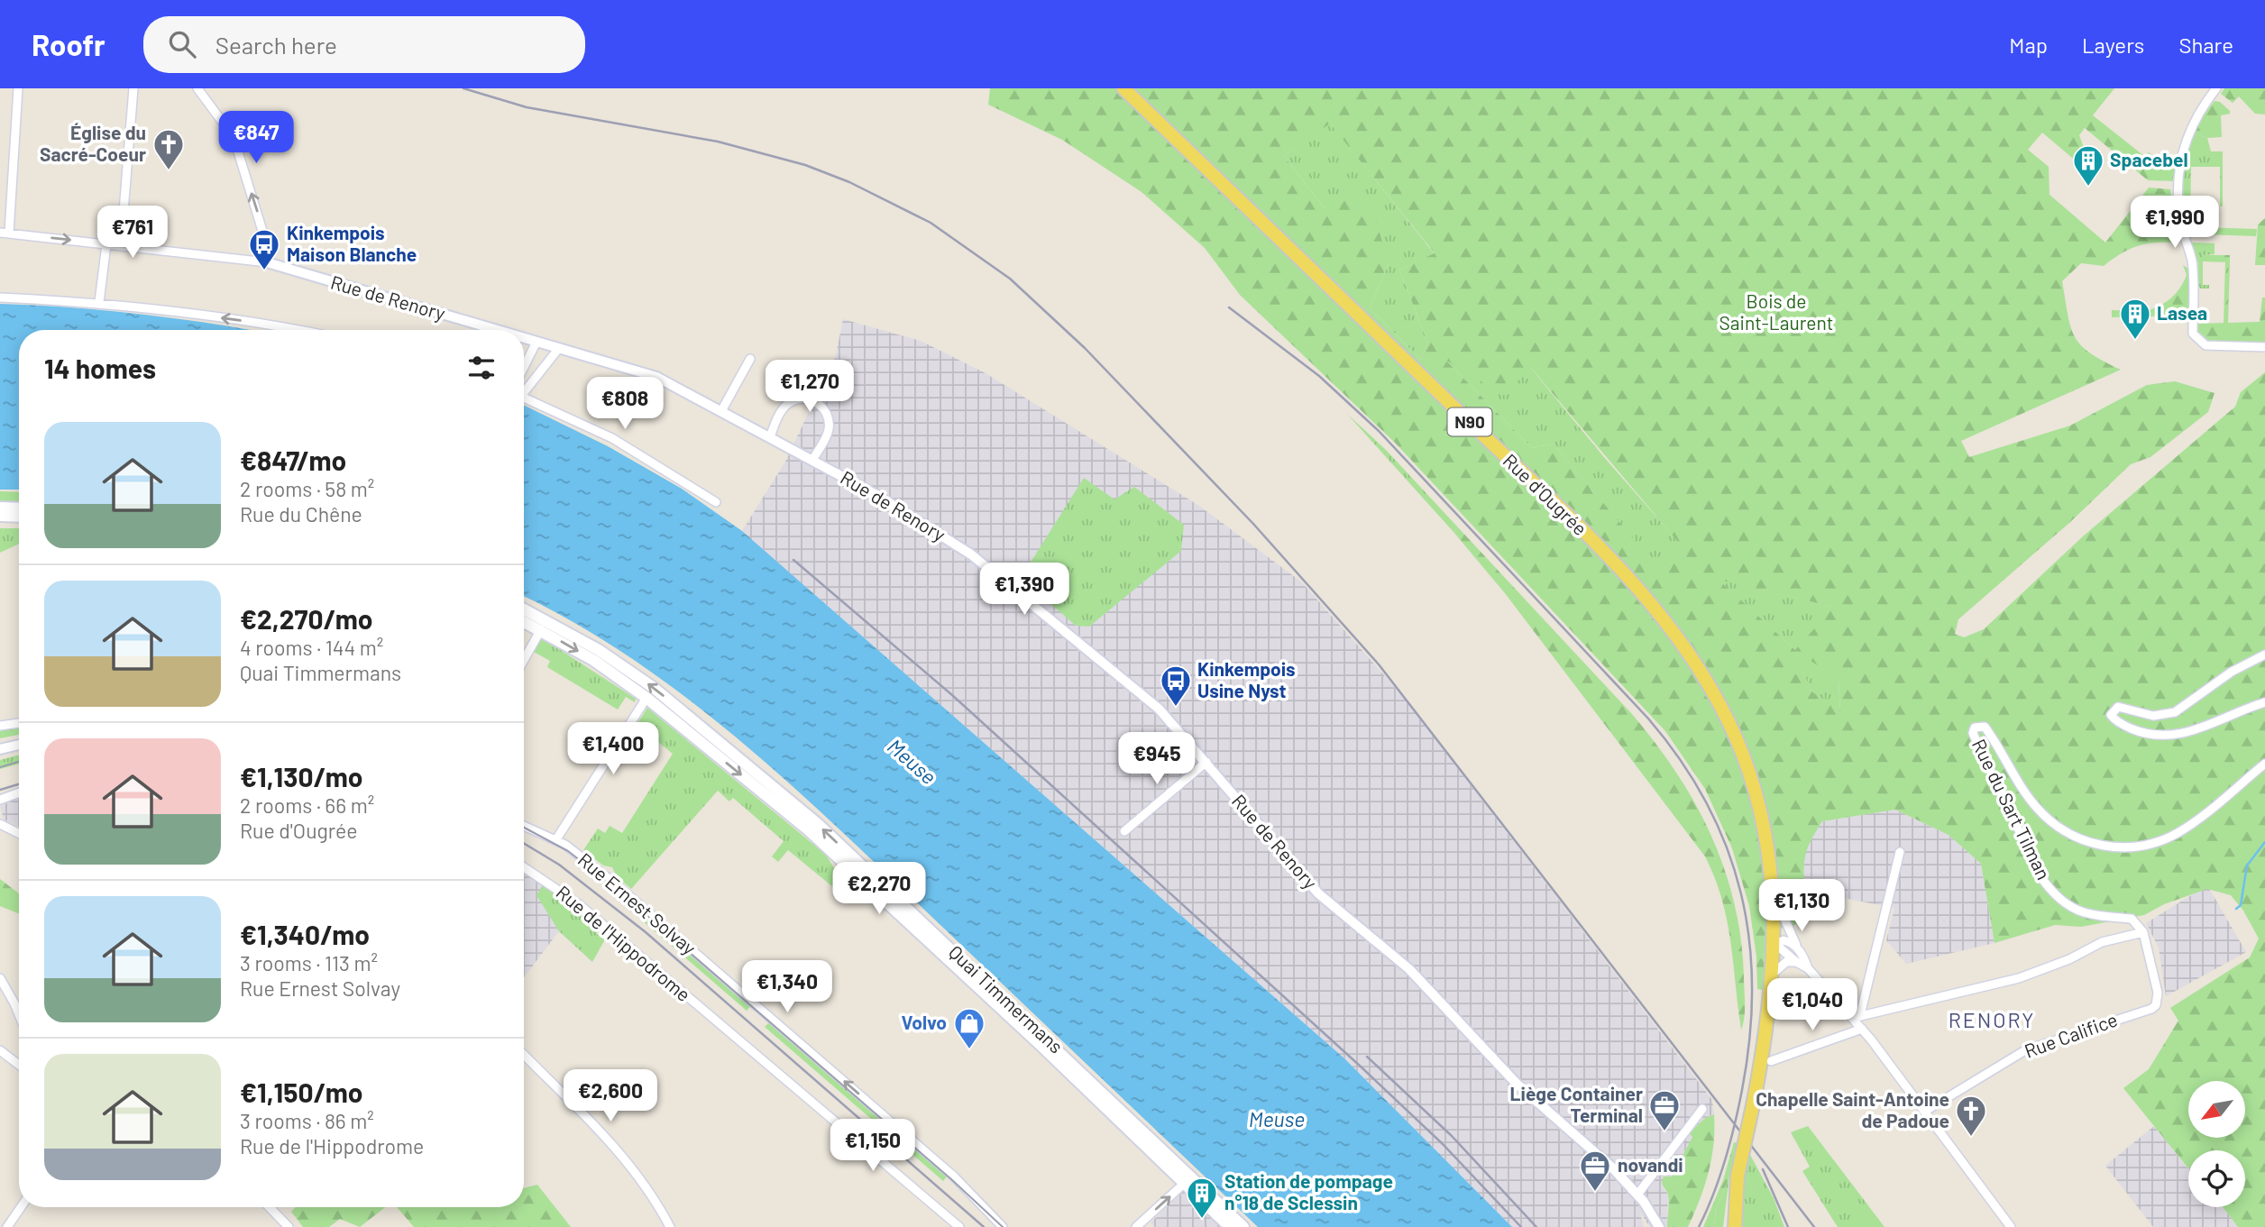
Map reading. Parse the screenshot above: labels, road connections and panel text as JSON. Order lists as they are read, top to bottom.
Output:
{
  "streets": {
    "main road": ["N90", "Rue d'Ougrée", "Quai Timmermans"],
    "street": [
      "Rue de Renory",
      "Rue du Sart Tilman",
      "Rue Ernest Solvay",
      "Rue de l'Hippodrome",
      "Rue Califice"
    ]
  },
  "crossings": [
    ["N90", "Rue d'Ougrée"],
    ["Rue d'Ougrée", "Rue Califice"],
    ["Rue du Sart Tilman", "Rue Califice"]
  ],
  "one_way": ["Rue Ernest Solvay"],
  "districts": ["RENORY"],
  "water": ["Meuse"],
  "parks": ["Bois de Saint-Laurent"],
  "places": {
    "church": ["Église du Sacré-Coeur", "Chapelle Saint-Antoine de Padoue"],
    "building": ["Spacebel", "Lasea", "Station de pompage n°18 de Sclessin"],
    "bus stop": ["Kinkempois Maison Blanche", "Kinkempois Usine Nyst"],
    "shop": ["Volvo"],
    "office": ["Liège Container Terminal", "novandi"]
  },
  "north": "bottom left",
  "page": {
    "header": "Roofr",
    "search": "Search here",
    "nav": ["Map", "Layers", "Share"],
    "price": [
      "€847",
      "€1,990",
      "€761",
      "€1,270",
      "€808",
      "€1,390",
      "€1,400",
      "€945",
      "€2,270",
      "€1,130",
      "€1,340",
      "€1,040",
      "€2,600",
      "€1,150"
    ],
    "heading": "14 homes",
    "list": [
      {
        "name": "€847/mo",
        "note": "2 rooms · 58 m² · Rue du Chêne"
      },
      {
        "name": "€2,270/mo",
        "note": "4 rooms · 144 m² · Quai Timmermans"
      },
      {
        "name": "€1,130/mo",
        "note": "2 rooms · 66 m² · Rue d'Ougrée"
      },
      {
        "name": "€1,340/mo",
        "note": "3 rooms · 113 m² · Rue Ernest Solvay"
      },
      {
        "name": "€1,150/mo",
        "note": "3 rooms · 86 m² · Rue de l'Hippodrome"
      }
    ]
  }
}
